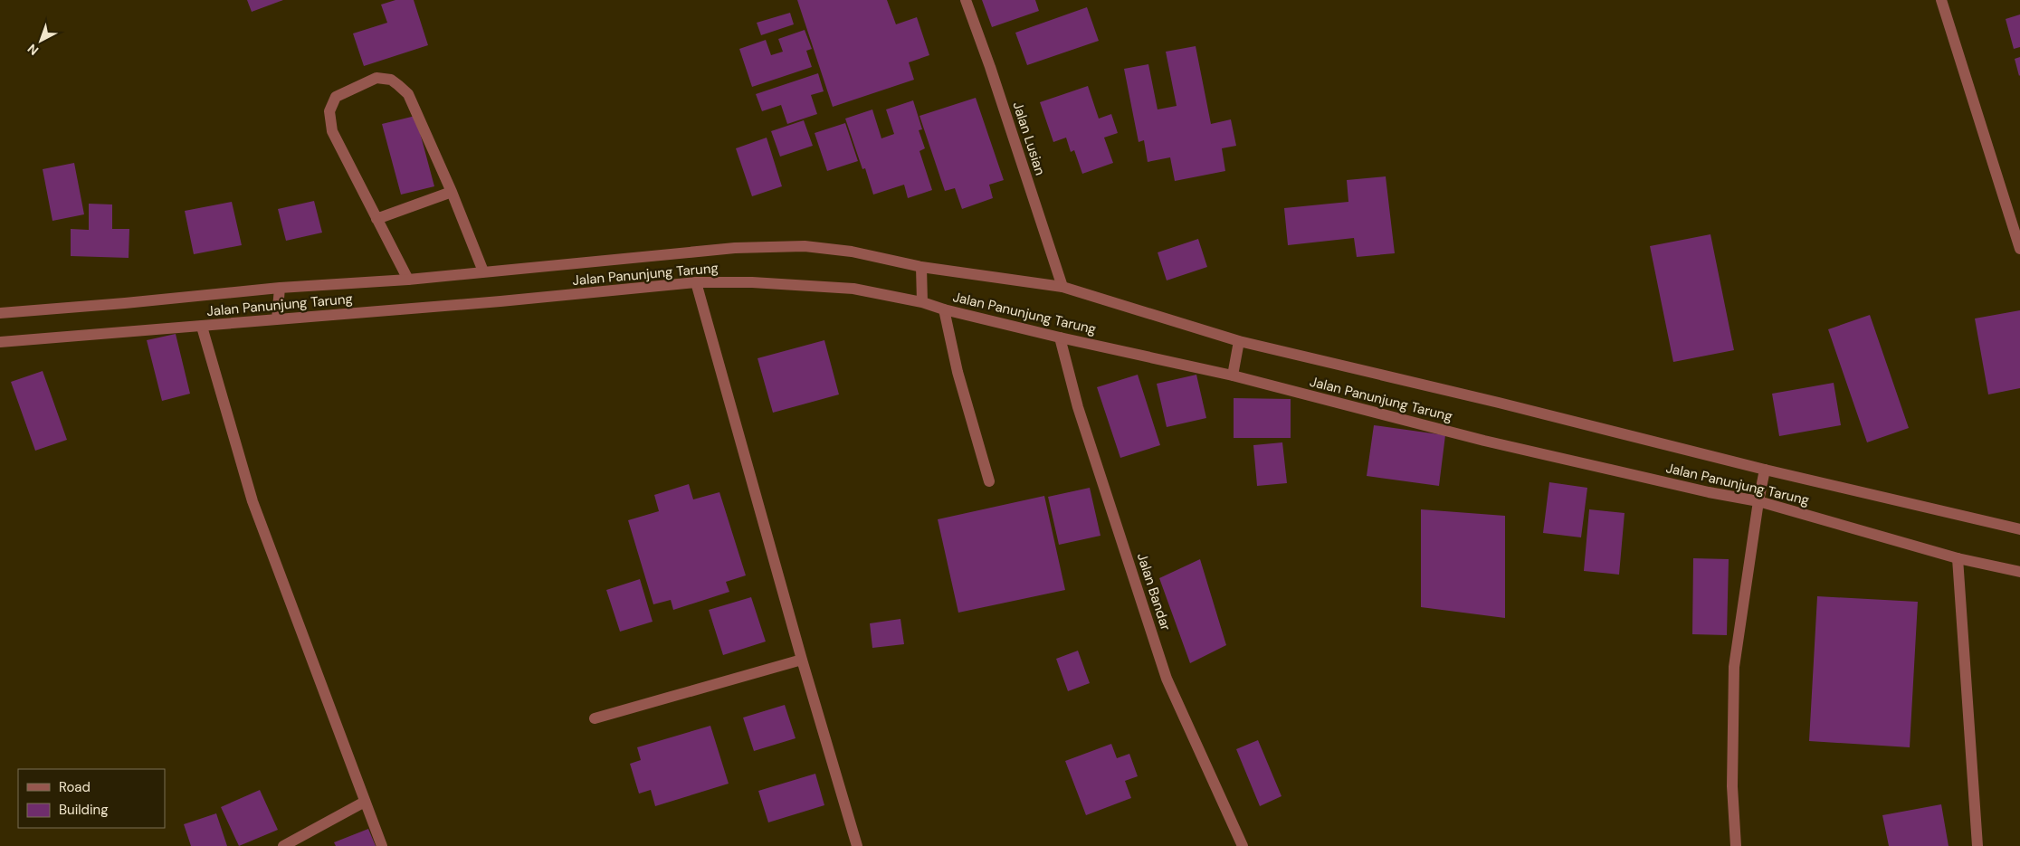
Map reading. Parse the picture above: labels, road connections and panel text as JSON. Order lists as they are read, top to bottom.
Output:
{
  "streets": {
    "street": ["Jalan Lusian", "Jalan Panunjung Tarung", "Jalan Bandar"]
  },
  "crossings": [
    ["Jalan Lusian", "Jalan Panunjung Tarung"],
    ["Jalan Panunjung Tarung", "Jalan Bandar"]
  ],
  "legend": ["Road", "Building"],
  "north": "bottom left"
}
